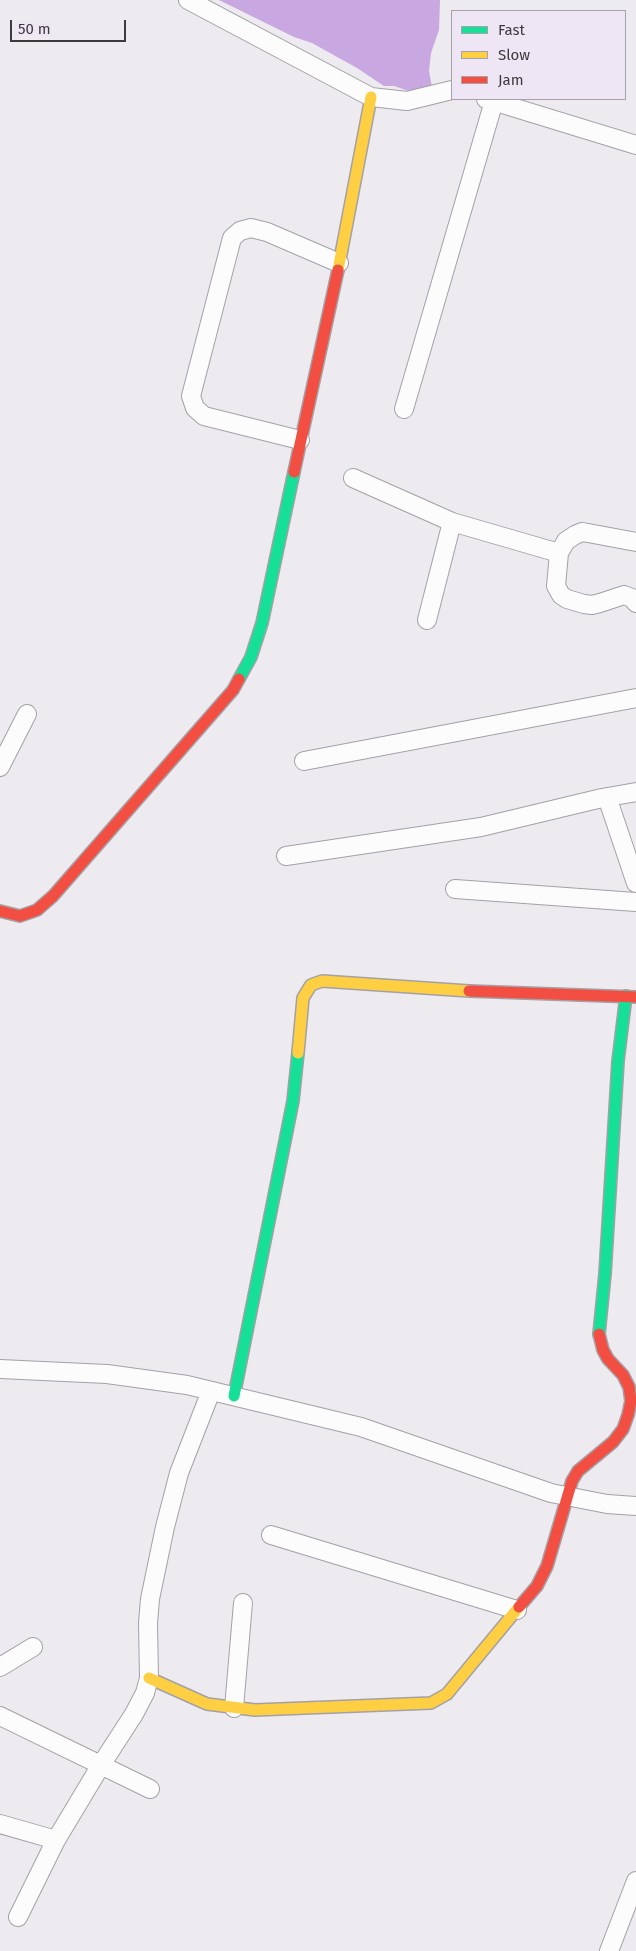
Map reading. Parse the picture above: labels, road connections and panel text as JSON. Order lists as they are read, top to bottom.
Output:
{
  "legend": ["Fast", "Slow", "Jam"],
  "scale_bar": "50 m"
}
